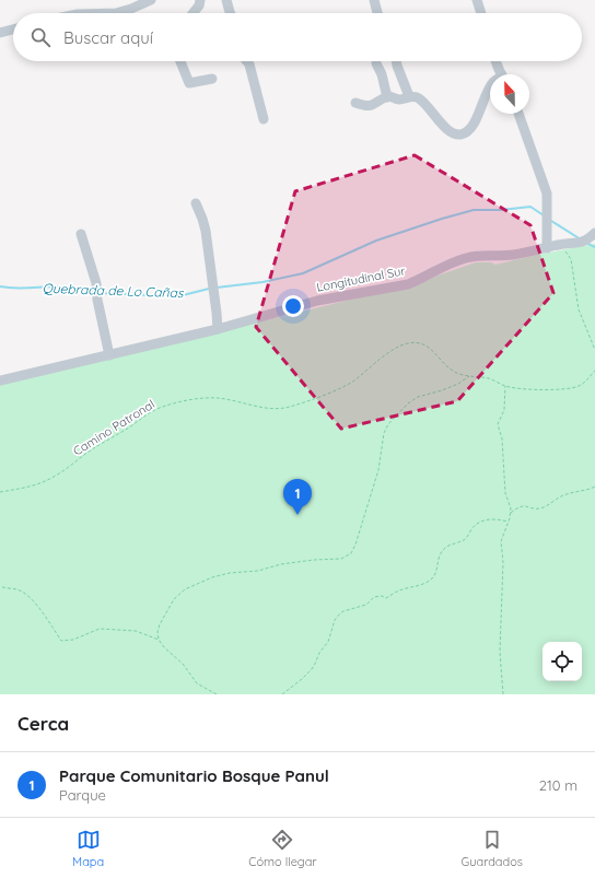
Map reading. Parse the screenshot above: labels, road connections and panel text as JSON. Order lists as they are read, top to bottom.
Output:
{
  "streets": {
    "street": ["Longitudinal Sur"],
    "path": ["Camino Patronal"]
  },
  "water": ["Quebrada de Lo Cañas"],
  "north": "top",
  "page": {
    "search": "Buscar aquí",
    "pins": "1",
    "heading": "Cerca",
    "list": [
      {
        "mark": "1",
        "name": "Parque Comunitario Bosque Panul",
        "note": "Parque",
        "value": "210 m"
      }
    ],
    "nav": ["Mapa", "Cómo llegar", "Guardados"]
  }
}
